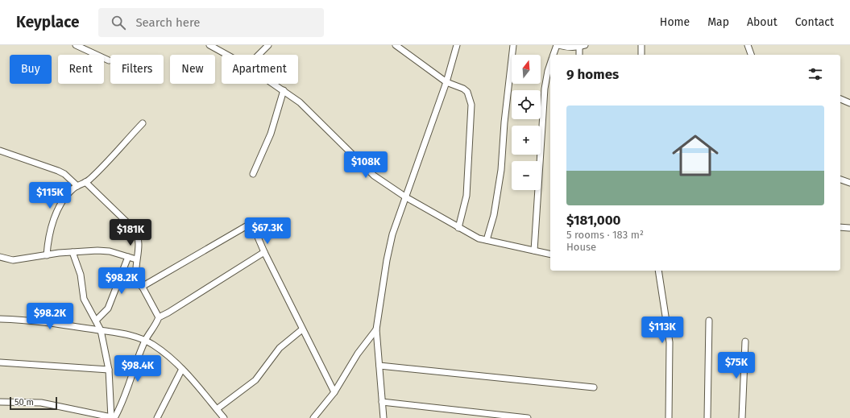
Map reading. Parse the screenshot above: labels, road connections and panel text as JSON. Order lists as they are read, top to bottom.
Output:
{
  "scale_bar": "50 m",
  "north": "top",
  "page": {
    "header": "Keyplace",
    "search": "Search here",
    "nav": [
      "Home",
      "Map",
      "About",
      "Contact"
    ],
    "map_buttons": ["+", "−"],
    "chip": [
      "Buy",
      "Rent",
      "Filters",
      "New",
      "Apartment"
    ],
    "heading": "9 homes",
    "list": [
      {
        "name": "$181,000",
        "note": "5 rooms · 183 m² · House"
      }
    ],
    "price": [
      "$108K",
      "$115K",
      "$67.3K",
      "$181K",
      "$98.2K",
      "$98.2K",
      "$113K",
      "$75K",
      "$98.4K"
    ],
    "scale": "50 m"
  }
}
